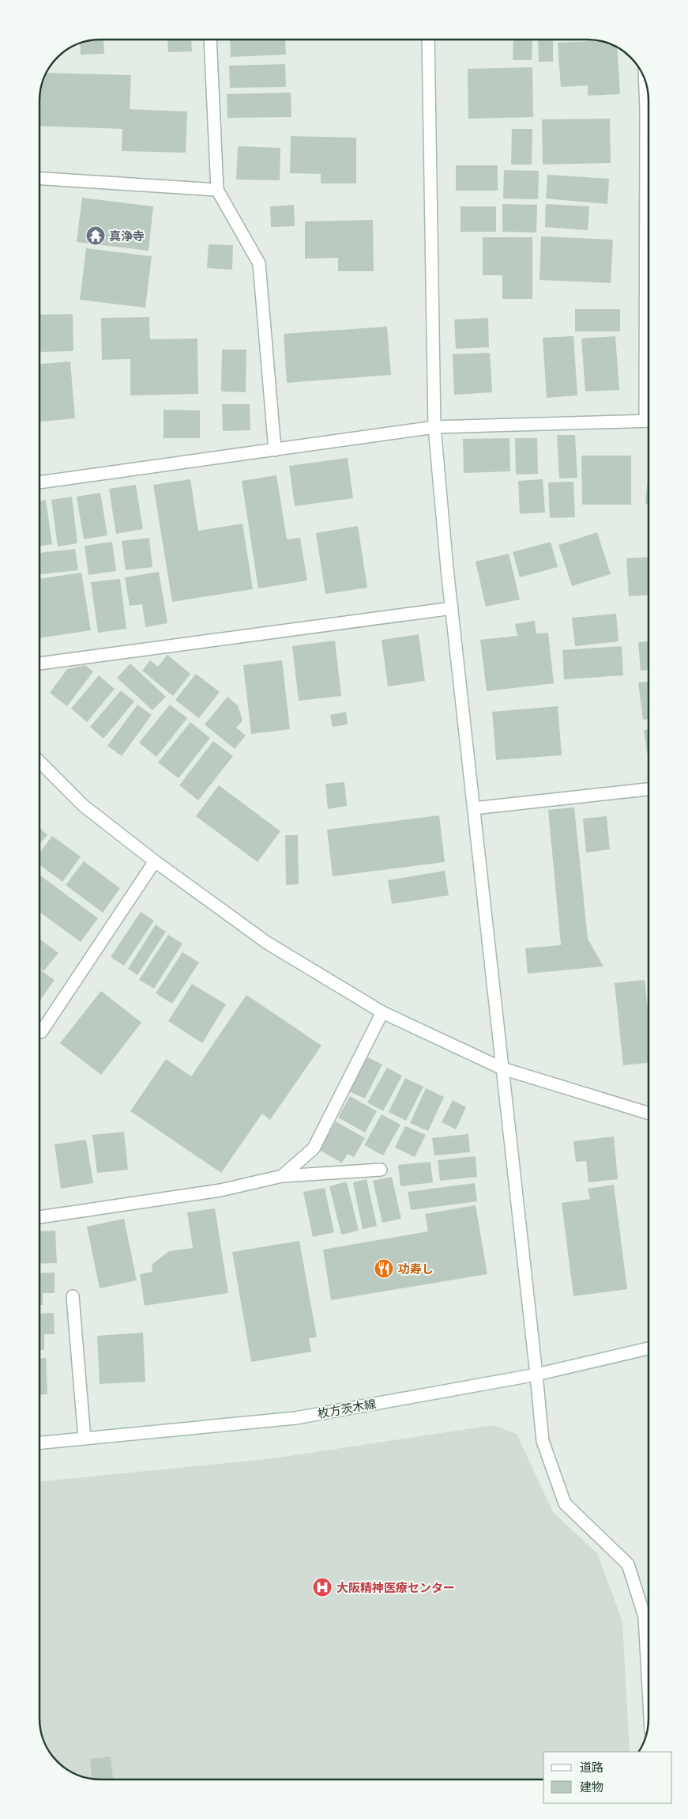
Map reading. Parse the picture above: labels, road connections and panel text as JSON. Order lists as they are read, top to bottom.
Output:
{
  "streets": {
    "street": ["枚方茨木線"]
  },
  "places": {
    "temple": ["真浄寺"],
    "restaurant": ["功寿し"],
    "hospital": ["大阪精神医療センター"]
  },
  "legend": ["道路", "建物"]
}
